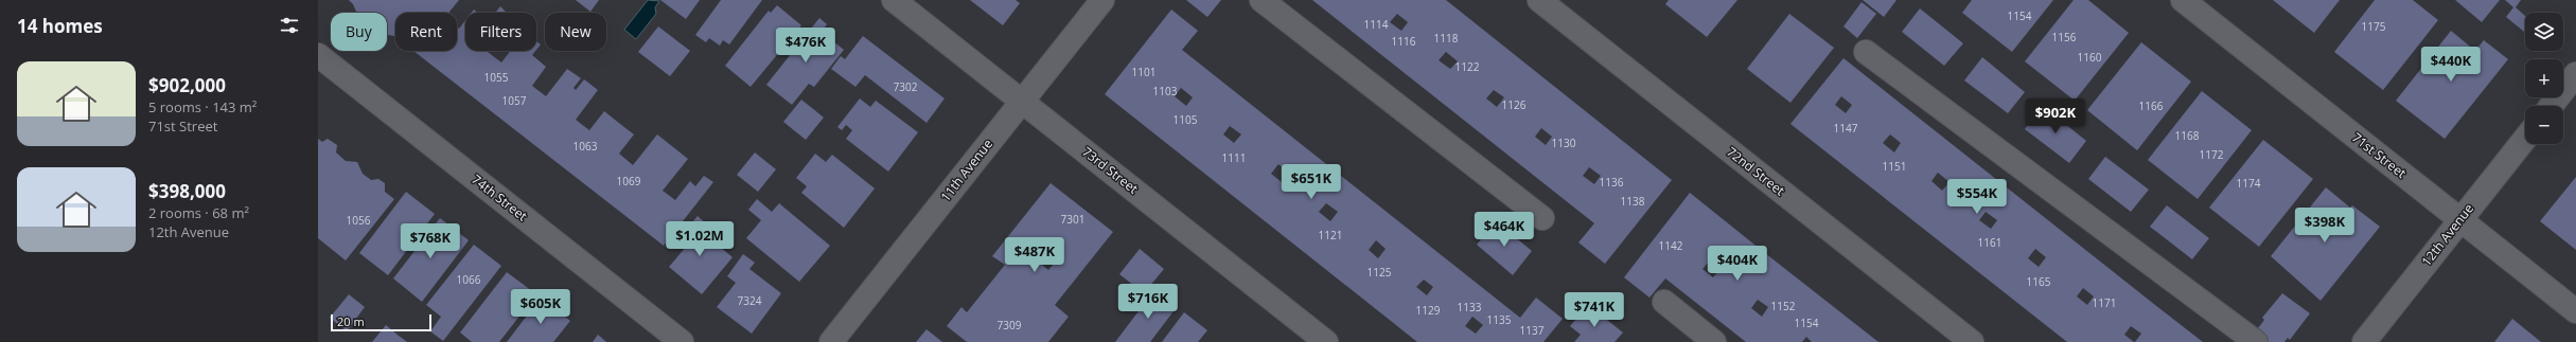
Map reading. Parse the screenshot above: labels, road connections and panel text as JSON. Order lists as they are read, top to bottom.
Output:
{
  "streets": {
    "street": [
      "71st Street",
      "11th Avenue",
      "73rd Street",
      "72nd Street",
      "74th Street",
      "12th Avenue"
    ]
  },
  "crossings": [
    ["71st Street", "12th Avenue"],
    ["11th Avenue", "73rd Street"]
  ],
  "house_numbers": [
    "1154",
    "1114",
    "1175",
    "1156",
    "1118",
    "1116",
    "1160",
    "1122",
    "1101",
    "1055",
    "7302",
    "1103",
    "1057",
    "1126",
    "1166",
    "1105",
    "1147",
    "1168",
    "1130",
    "1063",
    "1172",
    "1111",
    "1151",
    "1069",
    "1136",
    "1174",
    "1138",
    "7301",
    "1056",
    "1121",
    "1161",
    "1142",
    "1125",
    "1066",
    "1165",
    "7324",
    "1171",
    "1152",
    "1133",
    "1129",
    "1135",
    "1154",
    "7309",
    "1137"
  ],
  "scale_bar": "20 m",
  "page": {
    "heading": "14 homes",
    "map_buttons": ["+", "−"],
    "chip": [
      "Buy",
      "Rent",
      "Filters",
      "New"
    ],
    "price": [
      "$476K",
      "$440K",
      "$902K",
      "$651K",
      "$554K",
      "$398K",
      "$464K",
      "$1.02M",
      "$768K",
      "$487K",
      "$404K",
      "$716K",
      "$605K",
      "$741K"
    ],
    "list": [
      {
        "name": "$902,000",
        "note": "5 rooms · 143 m² · 71st Street"
      },
      {
        "name": "$398,000",
        "note": "2 rooms · 68 m² · 12th Avenue"
      }
    ],
    "scale": "20 m"
  }
}
